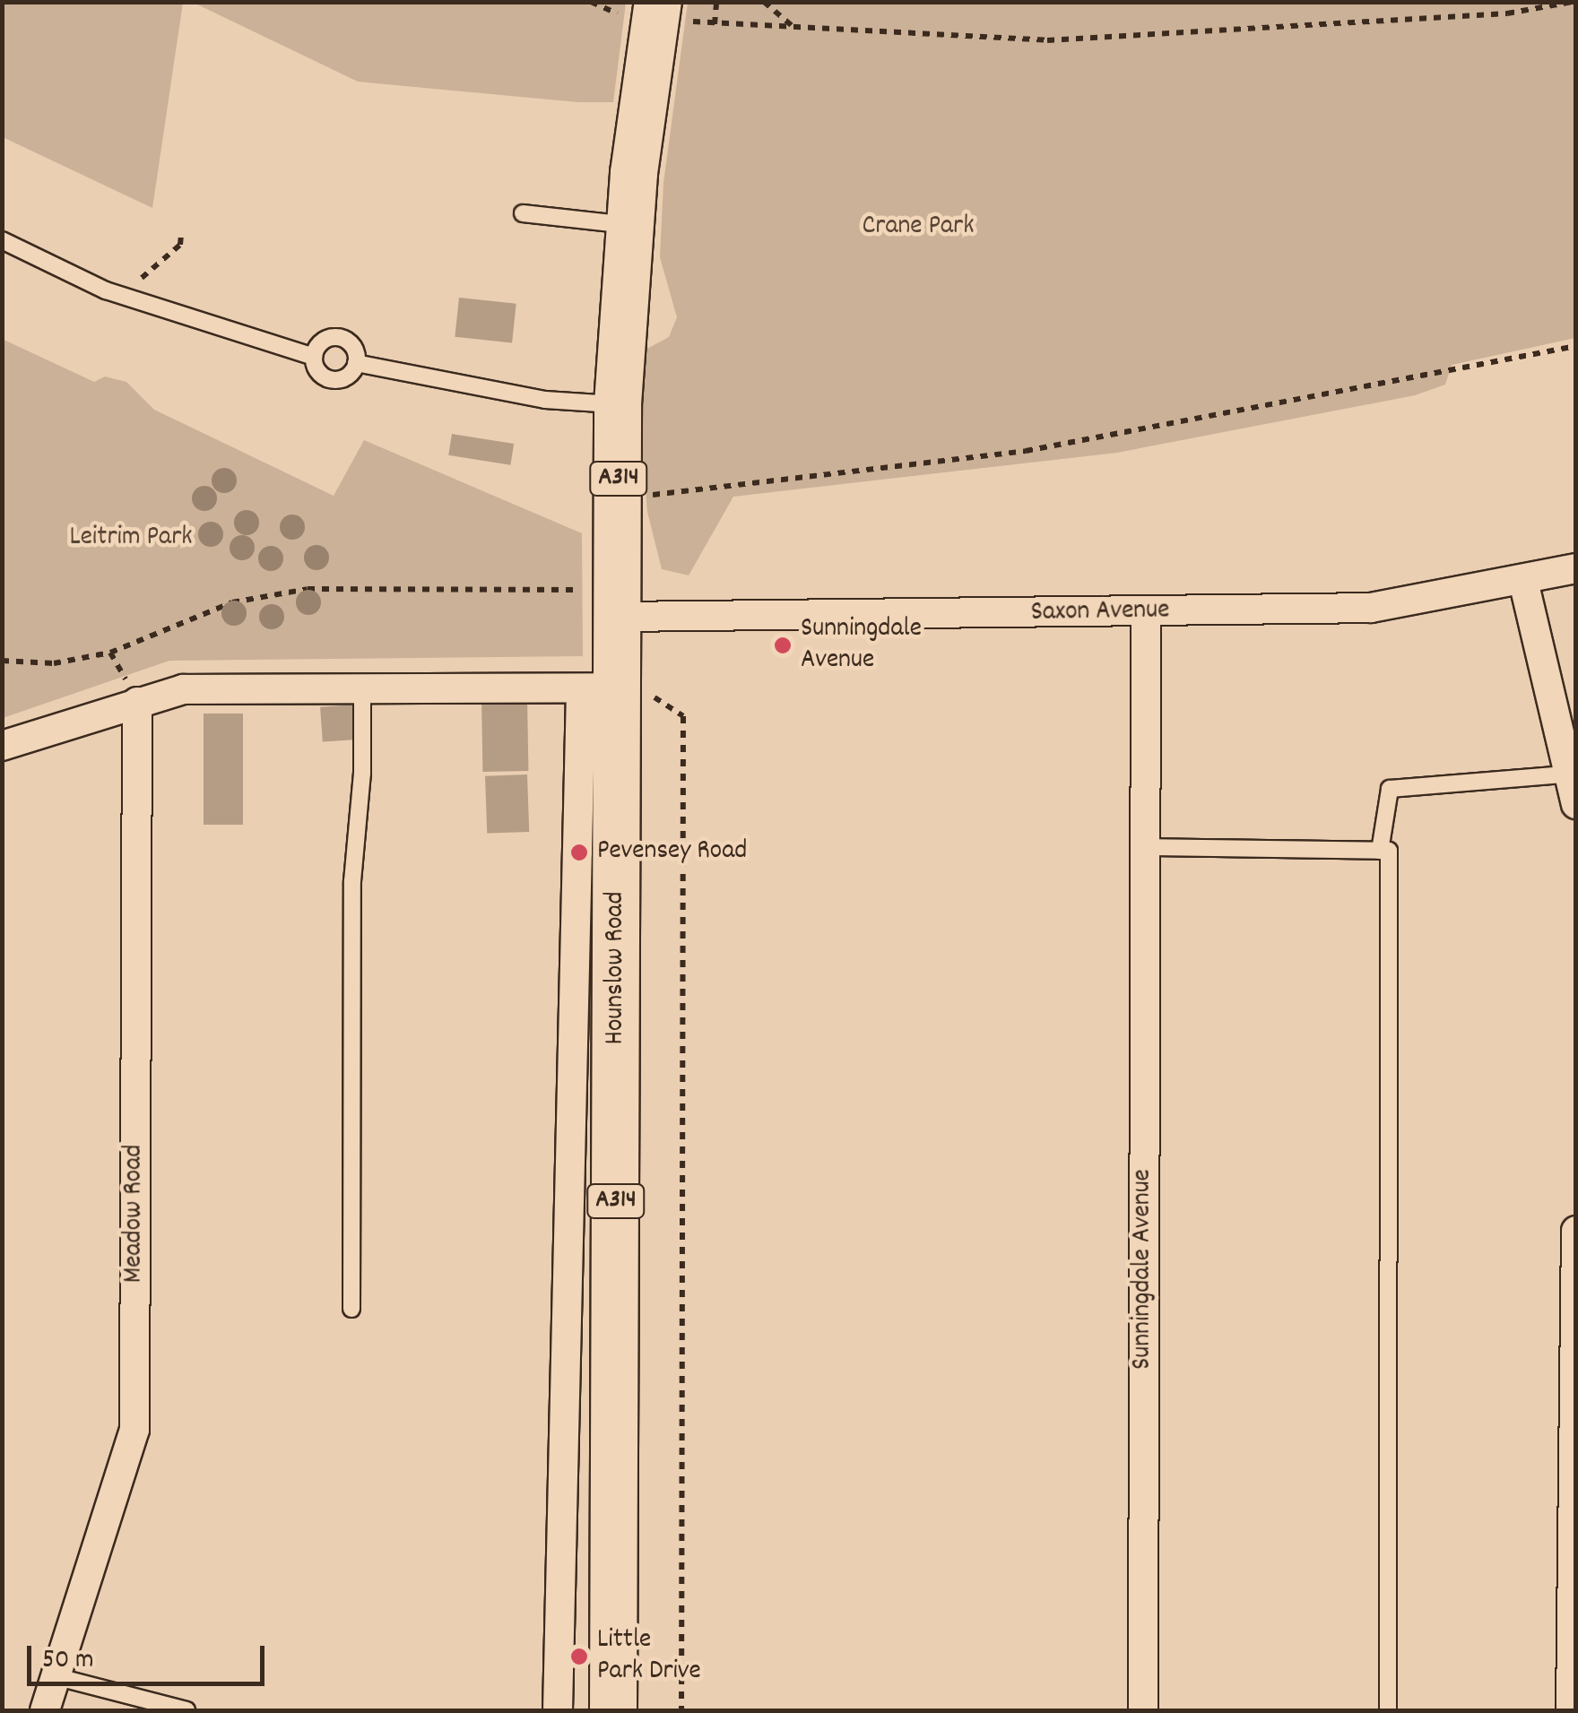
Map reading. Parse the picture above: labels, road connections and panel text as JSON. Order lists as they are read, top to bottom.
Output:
{
  "streets": {
    "main road": ["A314", "Hounslow Road"],
    "street": ["Saxon Avenue", "Meadow Road", "Sunningdale Avenue"]
  },
  "crossings": [
    ["Saxon Avenue", "Hounslow Road"],
    ["Saxon Avenue", "Sunningdale Avenue"]
  ],
  "parks": ["Crane Park", "Leitrim Park"],
  "places": ["Sunningdale Avenue", "Pevensey Road", "Little Park Drive"],
  "scale_bar": "50 m"
}
